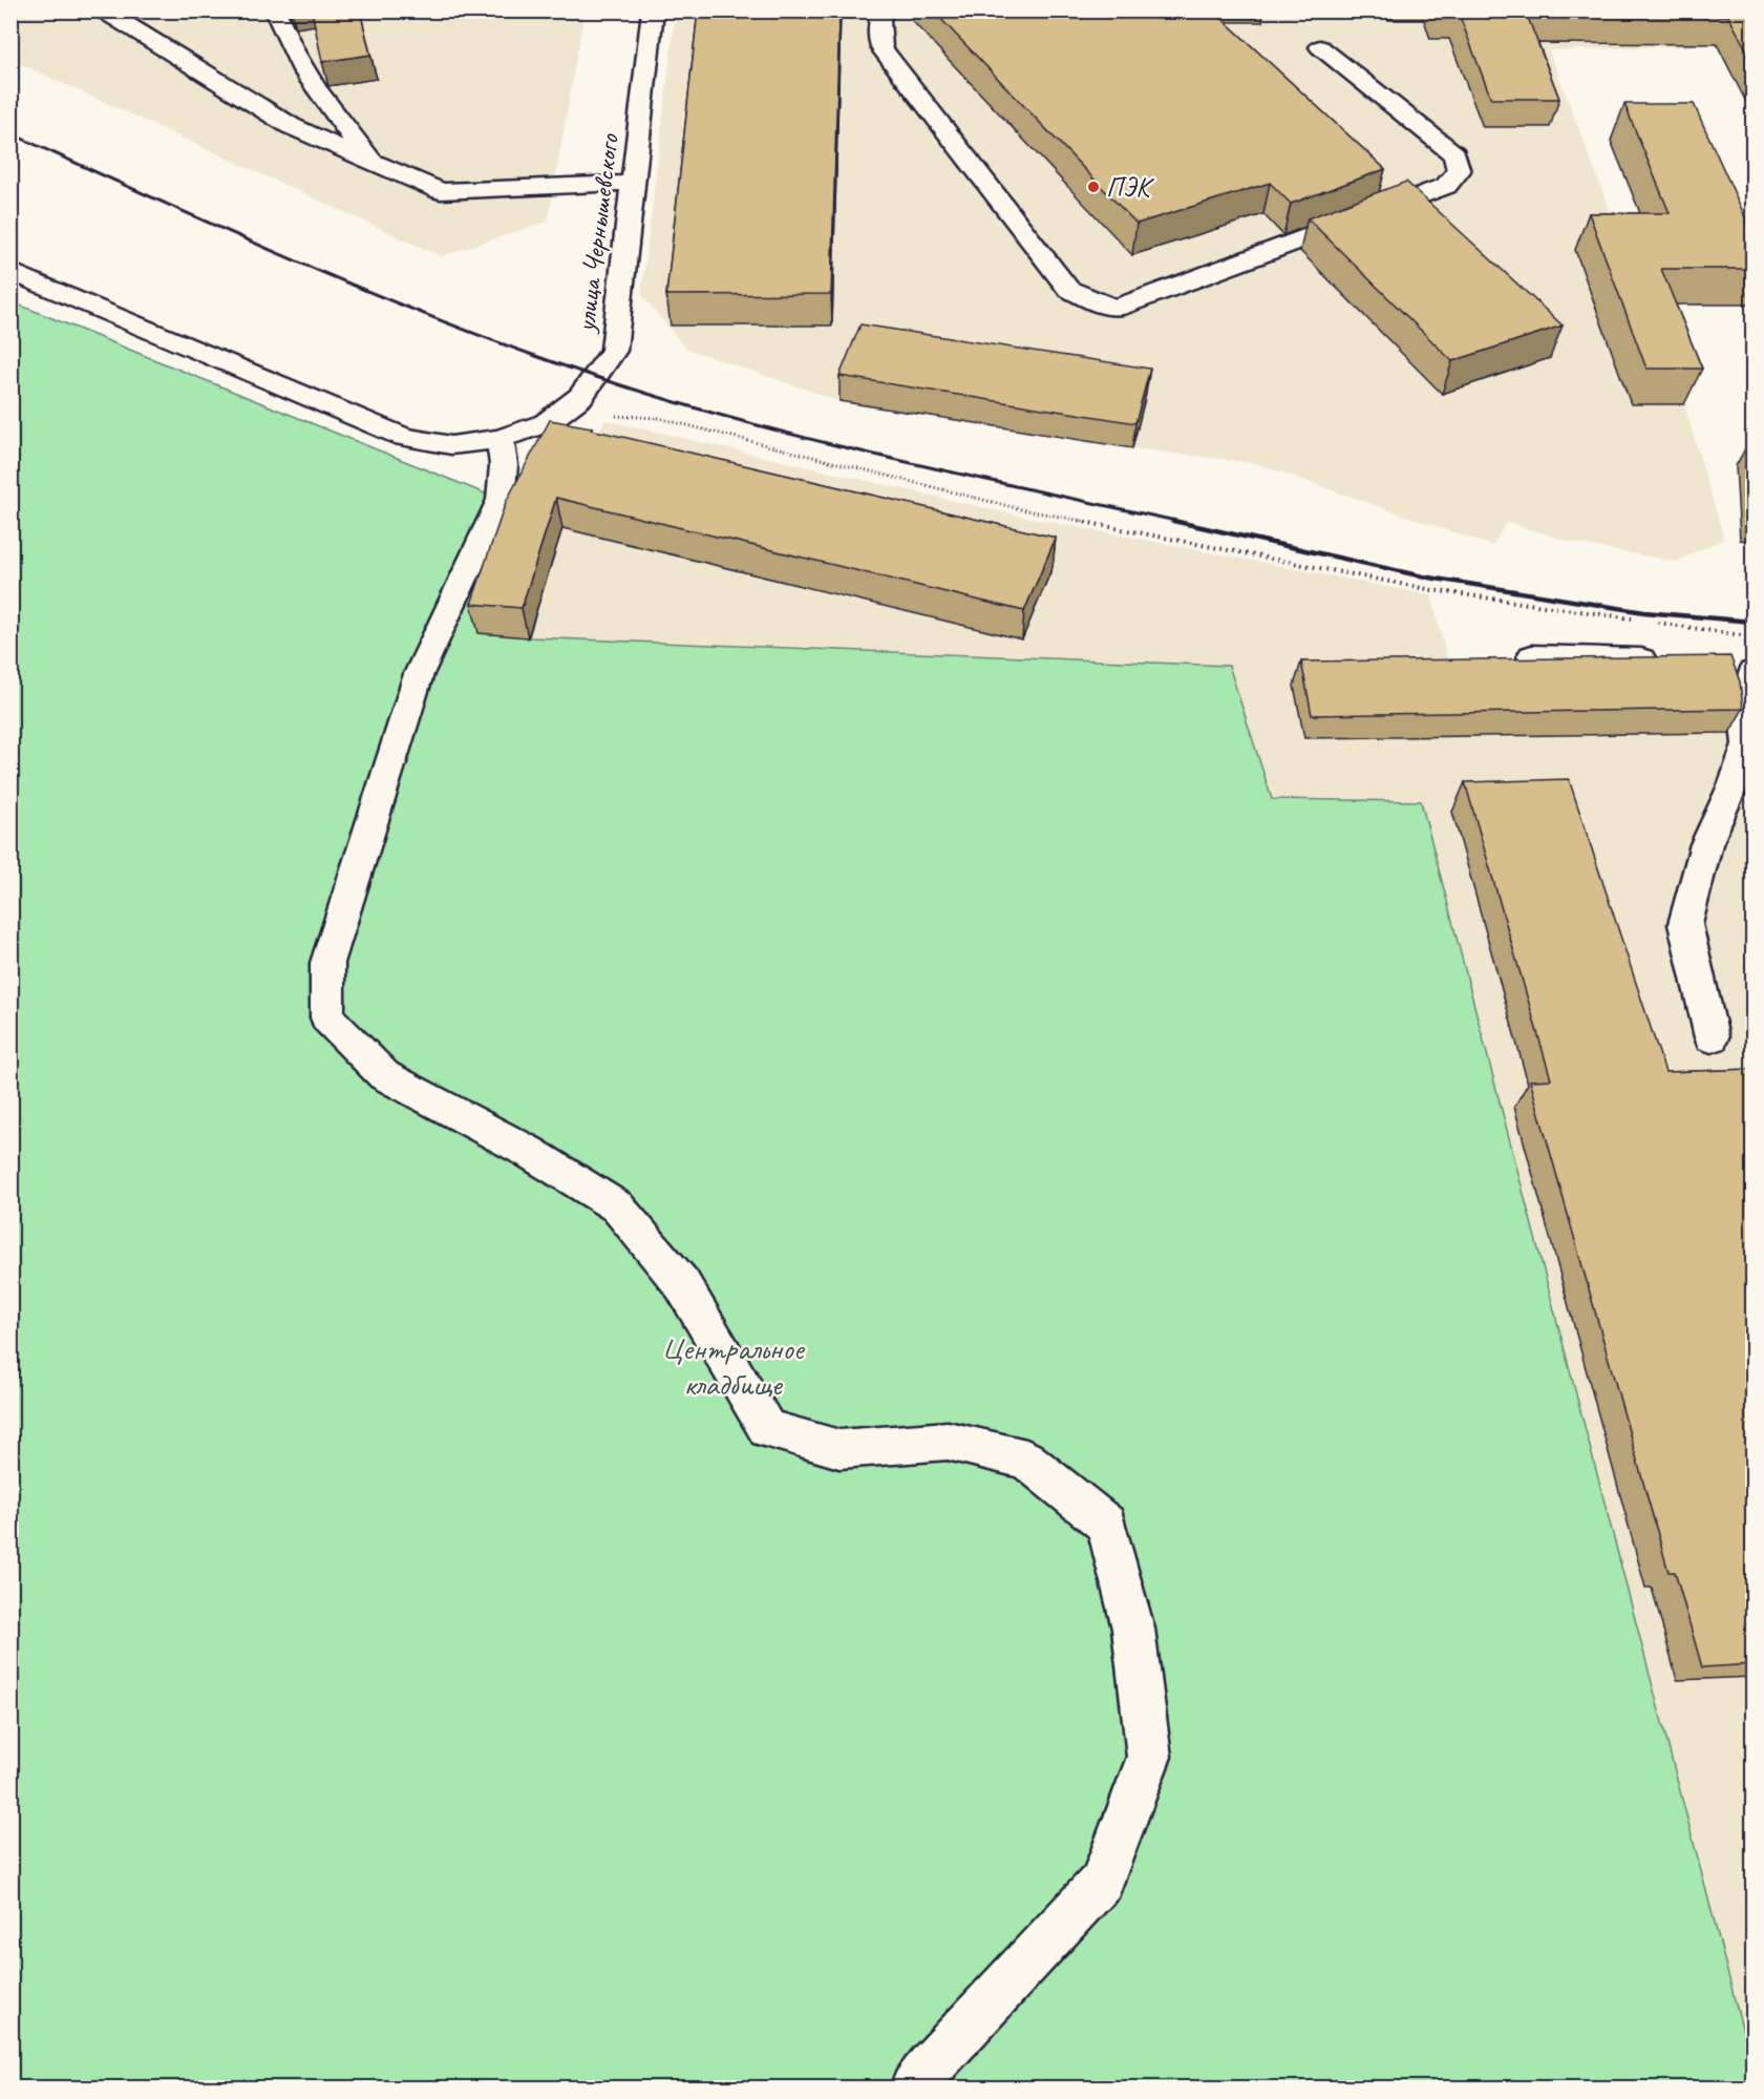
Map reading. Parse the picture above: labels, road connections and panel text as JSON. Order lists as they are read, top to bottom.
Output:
{
  "streets": {
    "street": ["улица Чернышевского"]
  },
  "parks": ["Центральное кладбище"],
  "places": ["ПЭК"]
}
